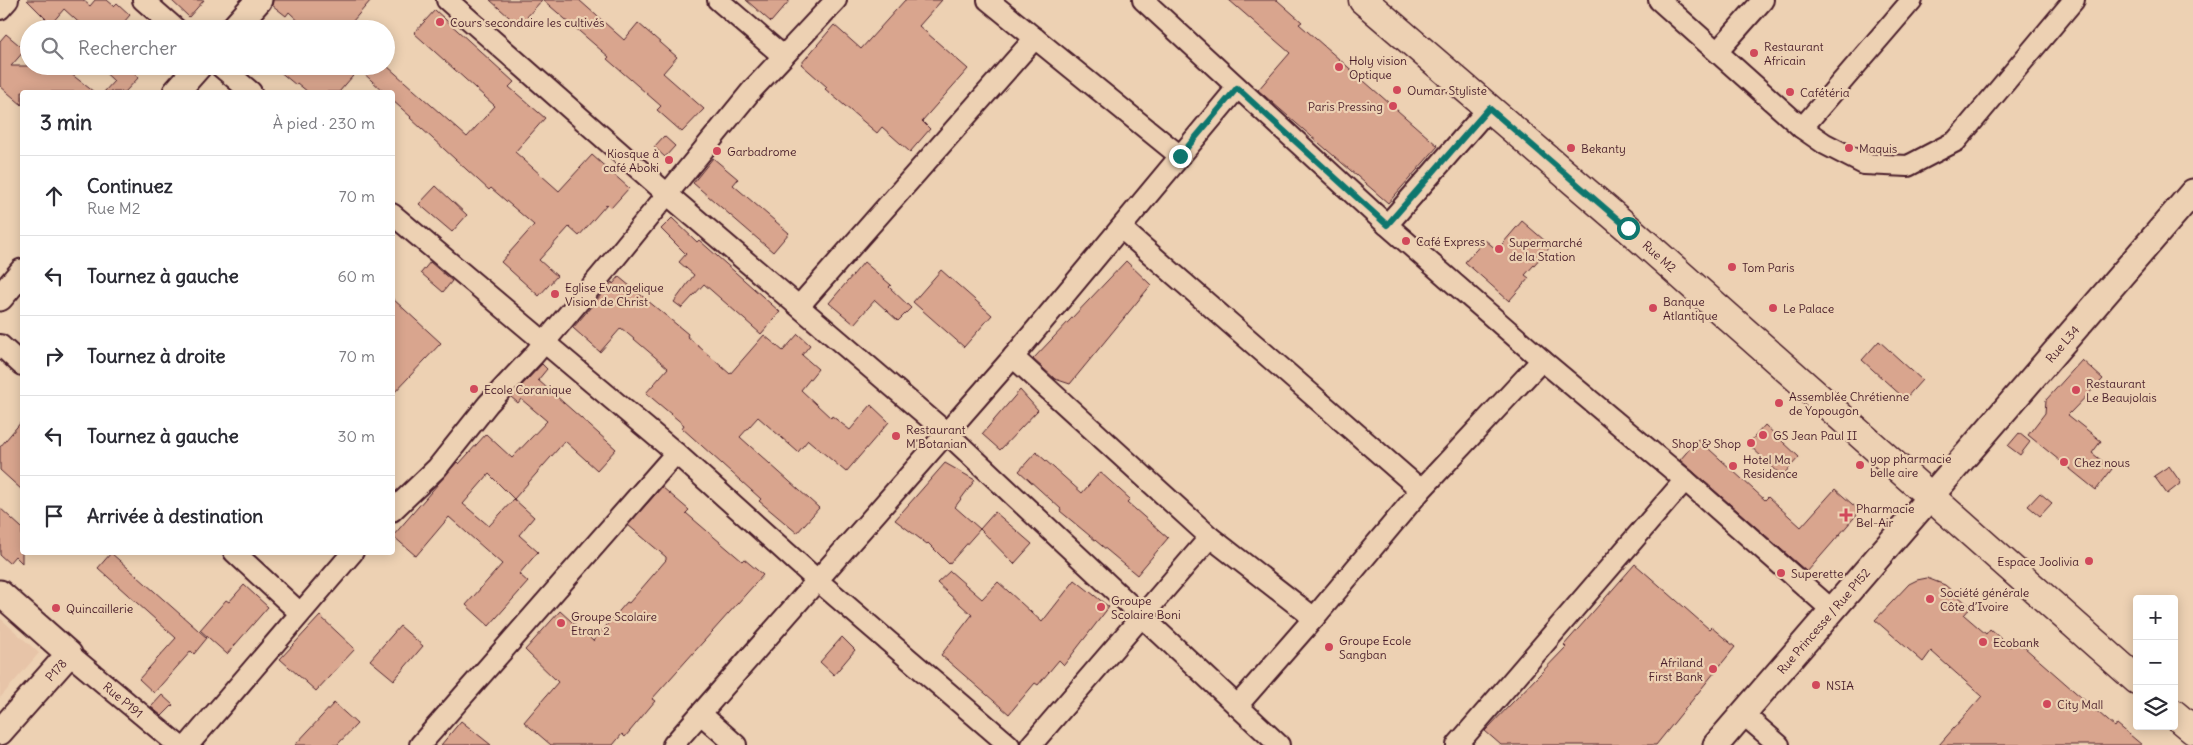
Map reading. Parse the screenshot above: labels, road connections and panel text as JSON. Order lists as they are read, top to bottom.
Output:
{
  "streets": {
    "main road": ["Rue M2"],
    "street": [
      "Rue L34",
      "Rue Princesse / Rue P152",
      "P178",
      "Rue P191"
    ]
  },
  "crossings": [
    ["Rue M2", "Rue L34"],
    ["Rue M2", "Rue Princesse / Rue P152"],
    ["Rue L34", "Rue Princesse / Rue P152"],
    ["P178", "Rue P191"]
  ],
  "places": {
    "other": [
      "Cours secondaire les cultivés",
      "Restaurant Africain",
      "Holy vision Optique",
      "Oumar Styliste",
      "Cafétéria",
      "Paris Pressing",
      "Bekanty",
      "Maquis",
      "Garbadrome",
      "Kiosque à café Aboki",
      "Café Express",
      "Supermarché de la Station",
      "Tom Paris",
      "Eglise Evangelique Vision de Christ",
      "Banque Atlantique",
      "Le Palace",
      "Ecole Coranique",
      "Restaurant Le Beaujolais",
      "Assemblée Chrétienne de Yopougon",
      "GS Jean Paul II",
      "Restaurant M'Botanian",
      "Shop & Shop",
      "Chez nous",
      "yop pharmacie belle aire",
      "Hotel Ma Residence",
      "Espace Joolivia",
      "Superette",
      "Société générale Côte d’Ivoire",
      "Groupe Scolaire Boni",
      "Quincaillerie",
      "Groupe Scolaire Etran 2",
      "Ecobank",
      "Groupe Ecole Sangban",
      "Afriland First Bank",
      "NSIA",
      "City Mall"
    ],
    "health": ["Pharmacie Bel-Air"]
  },
  "page": {
    "search": "Rechercher",
    "heading": ["3 min", "À pied · 230 m"],
    "list": [
      ["Continuez", "Rue M2", "70 m"],
      ["Tournez à gauche", "60 m"],
      ["Tournez à droite", "70 m"],
      ["Tournez à gauche", "30 m"],
      "Arrivée à destination"
    ],
    "map_buttons": ["+", "−"]
  }
}
